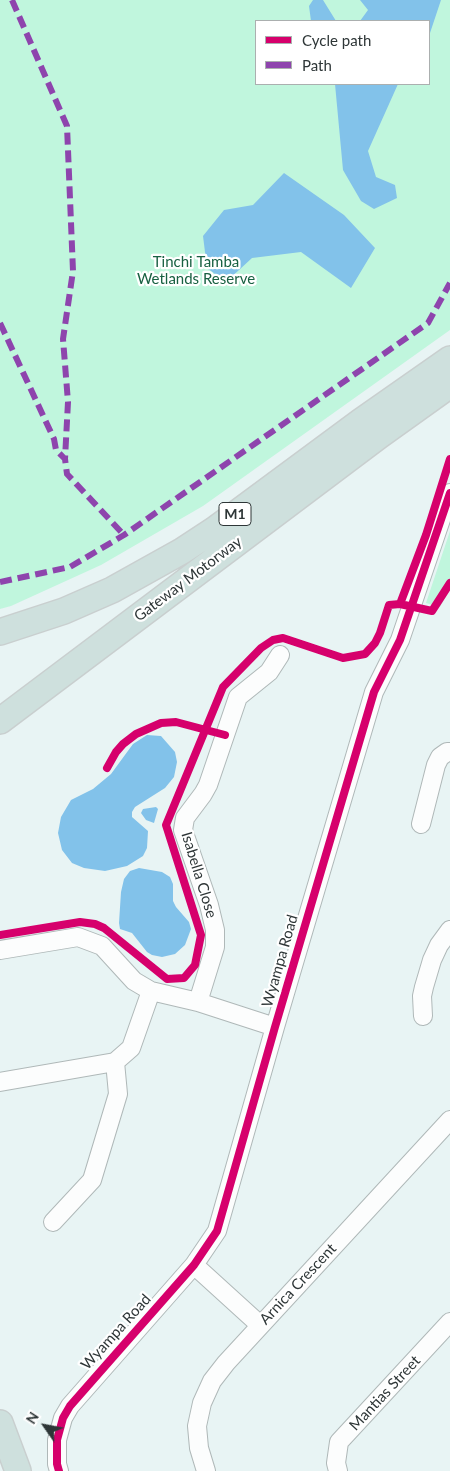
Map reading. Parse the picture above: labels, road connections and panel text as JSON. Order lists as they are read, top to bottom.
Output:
{
  "streets": {
    "highway": ["M1", "Gateway Motorway"],
    "street": [
      "Isabella Close",
      "Wyampa Road",
      "Arnica Crescent",
      "Mantias Street"
    ]
  },
  "parks": ["Tinchi Tamba Wetlands Reserve"],
  "legend": ["Cycle path", "Path"],
  "north": "top left"
}
